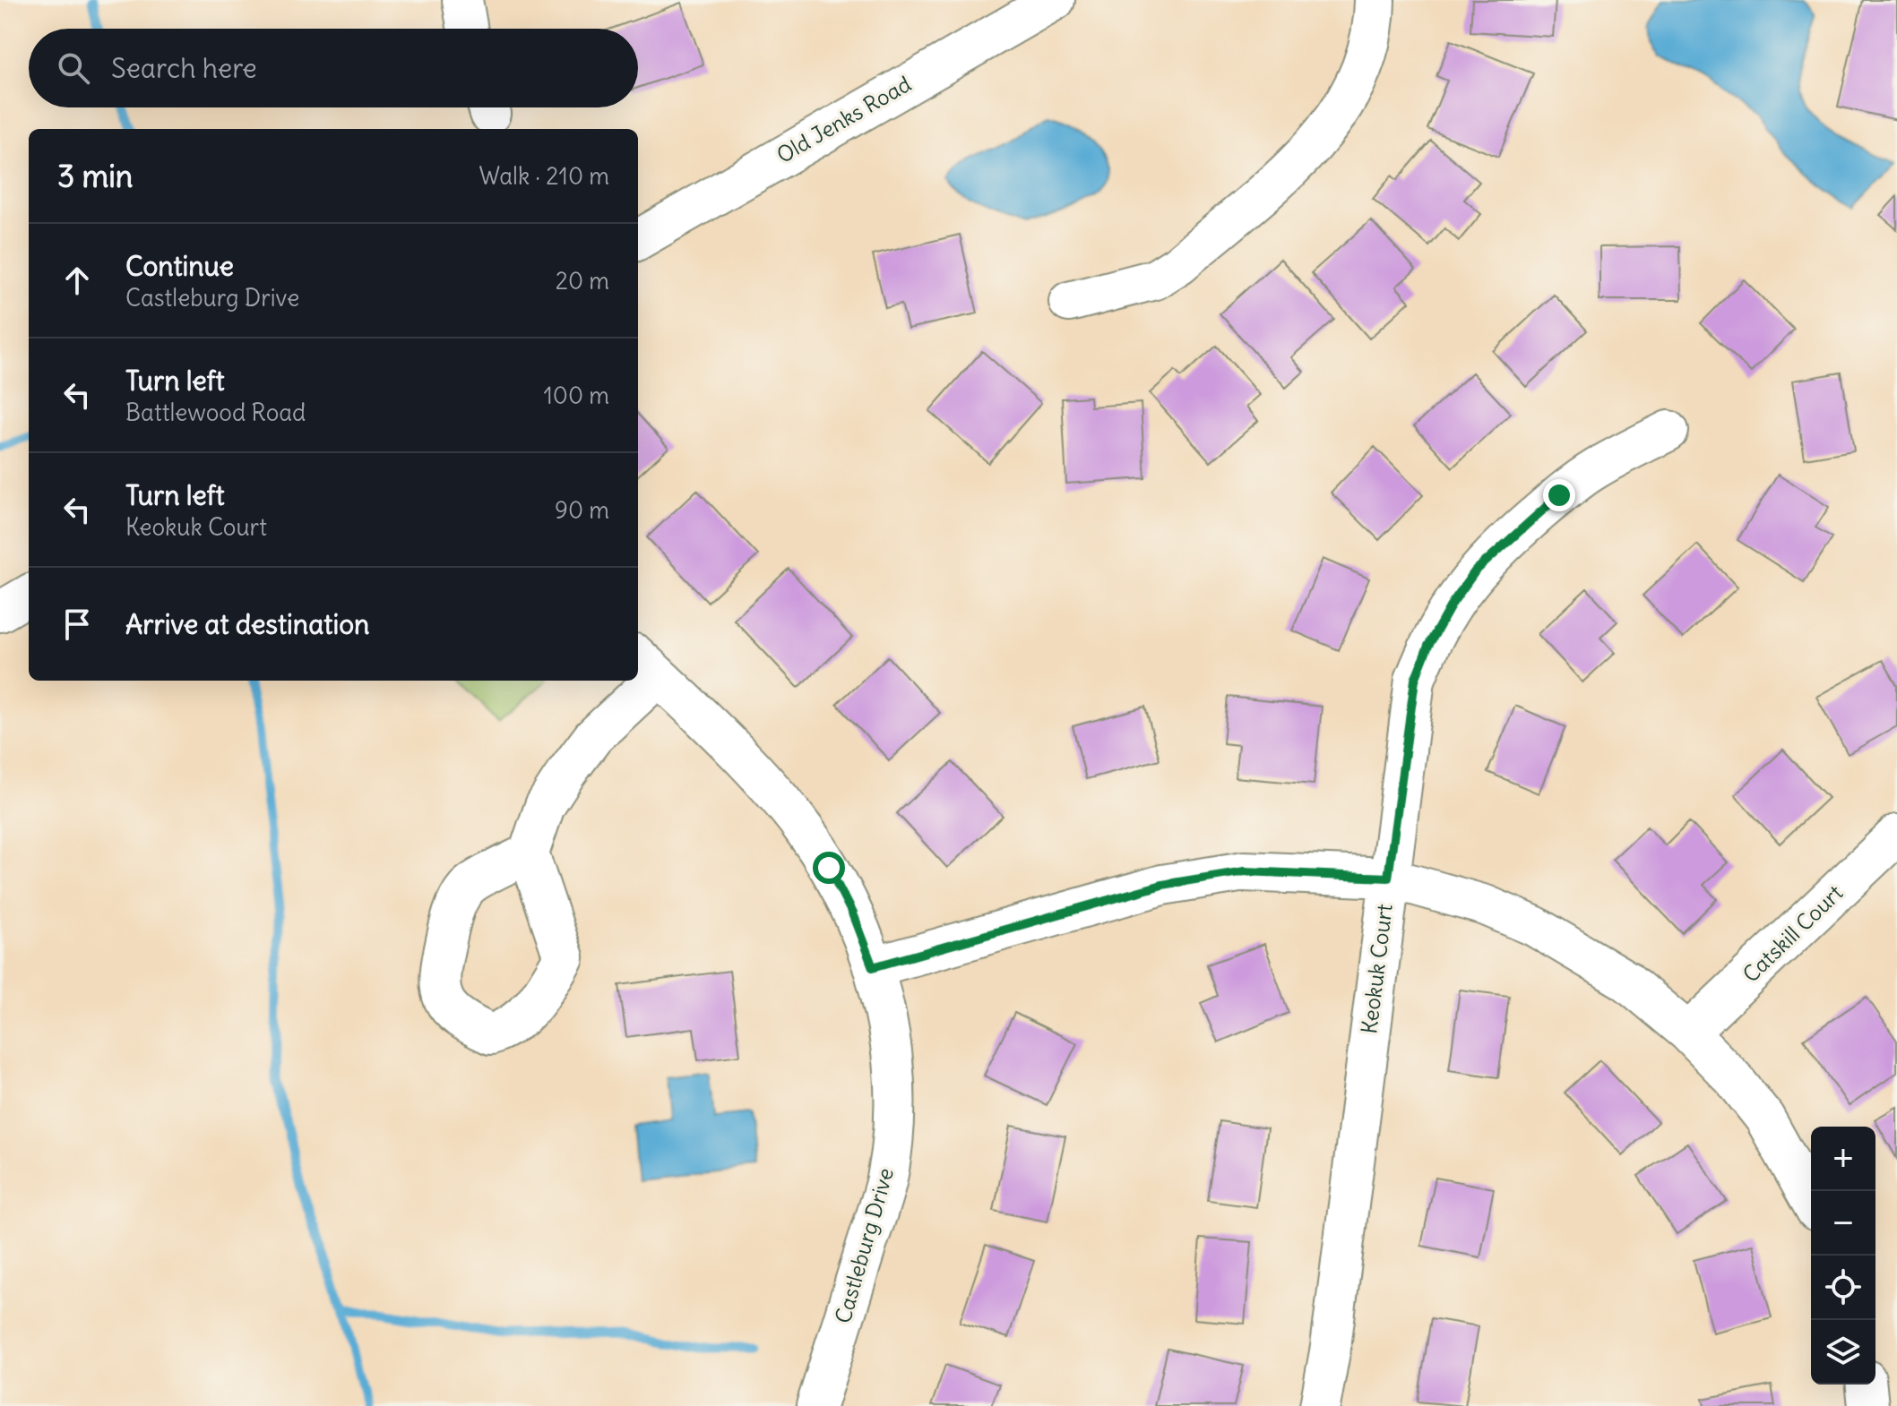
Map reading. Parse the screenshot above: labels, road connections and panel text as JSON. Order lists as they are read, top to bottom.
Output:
{
  "streets": {
    "street": [
      "Old Jenks Road",
      "Catskill Court",
      "Keokuk Court",
      "Castleburg Drive"
    ]
  },
  "page": {
    "search": "Search here",
    "heading": ["3 min", "Walk · 210 m"],
    "list": [
      ["Continue", "Castleburg Drive", "20 m"],
      ["Turn left", "Battlewood Road", "100 m"],
      ["Turn left", "Keokuk Court", "90 m"],
      "Arrive at destination"
    ],
    "map_buttons": ["+", "−"]
  }
}
